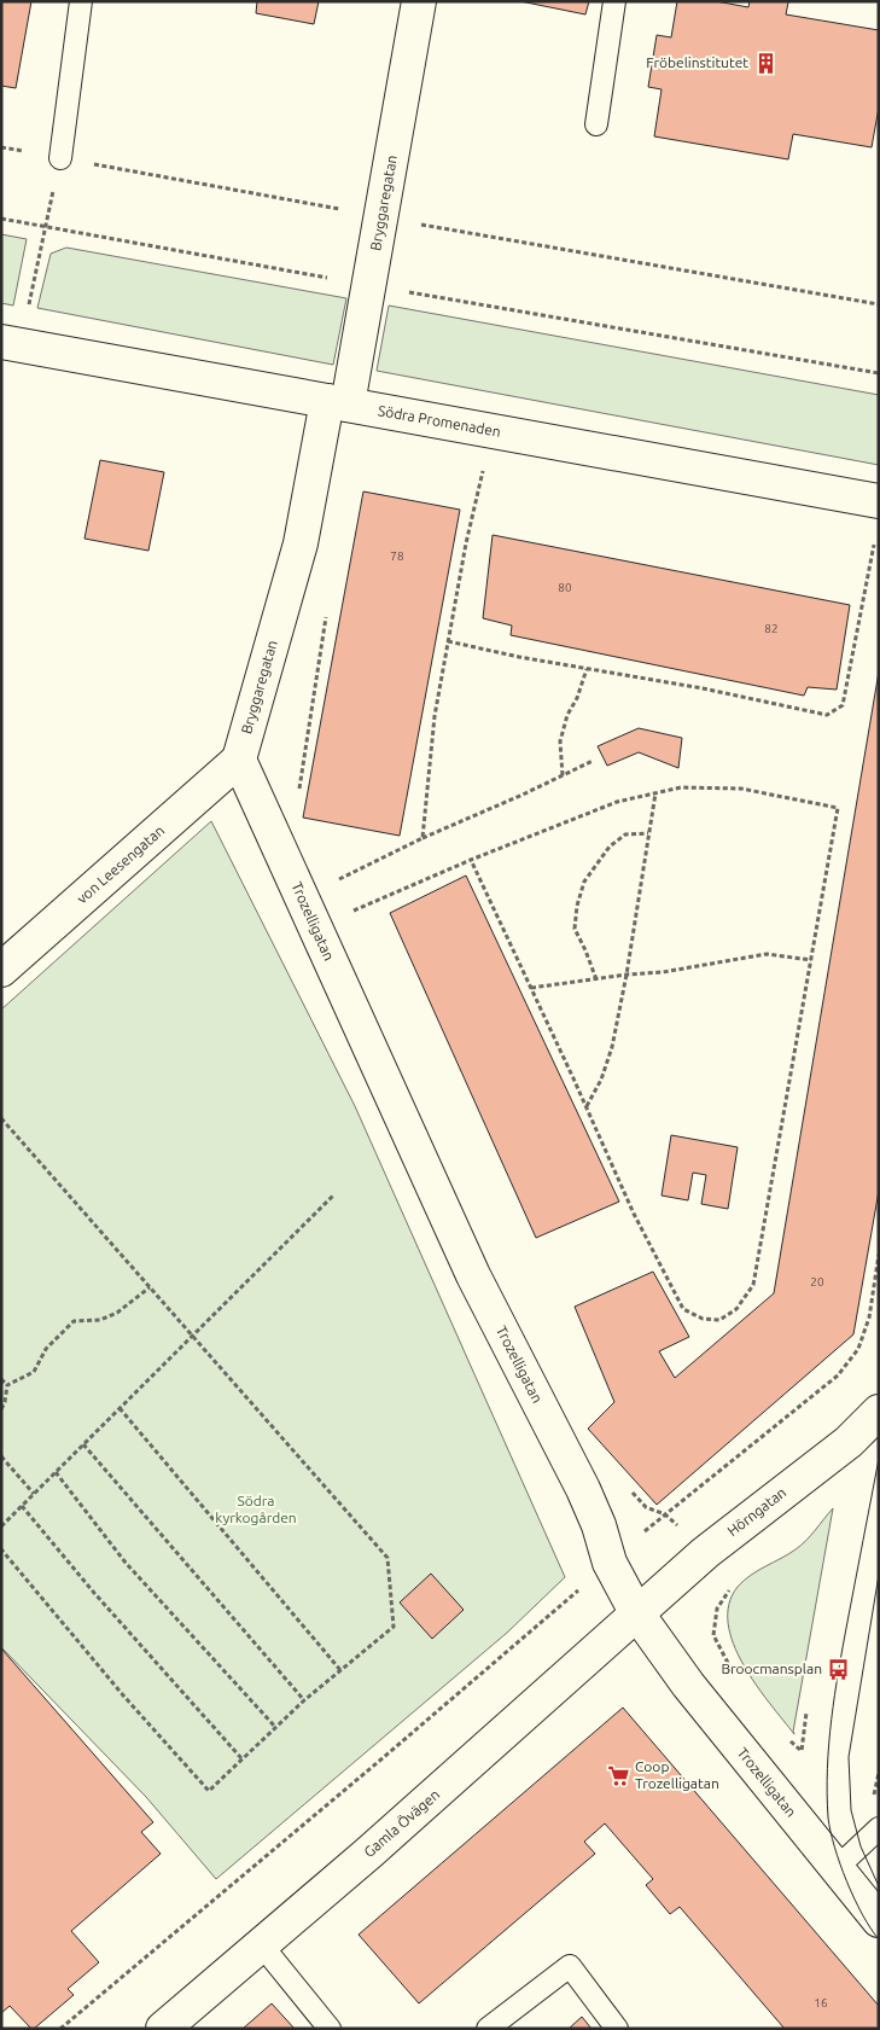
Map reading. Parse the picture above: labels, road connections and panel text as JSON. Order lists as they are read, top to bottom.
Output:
{
  "streets": {
    "street": [
      "Bryggaregatan",
      "Södra Promenaden",
      "von Leesengatan",
      "Trozelligatan",
      "Hörngatan",
      "Gamla Övägen"
    ]
  },
  "crossings": [
    ["Bryggaregatan", "Södra Promenaden"],
    ["Bryggaregatan", "von Leesengatan"],
    ["Bryggaregatan", "Trozelligatan"],
    ["von Leesengatan", "Trozelligatan"],
    ["Trozelligatan", "Hörngatan"],
    ["Trozelligatan", "Gamla Övägen"],
    ["Hörngatan", "Gamla Övägen"]
  ],
  "parks": ["Södra kyrkogården"],
  "places": {
    "building": ["Fröbelinstitutet"],
    "bus stop": ["Broocmansplan"],
    "supermarket": ["Coop Trozelligatan"]
  },
  "house_numbers": [
    "78",
    "80",
    "82",
    "20",
    "16"
  ]
}
